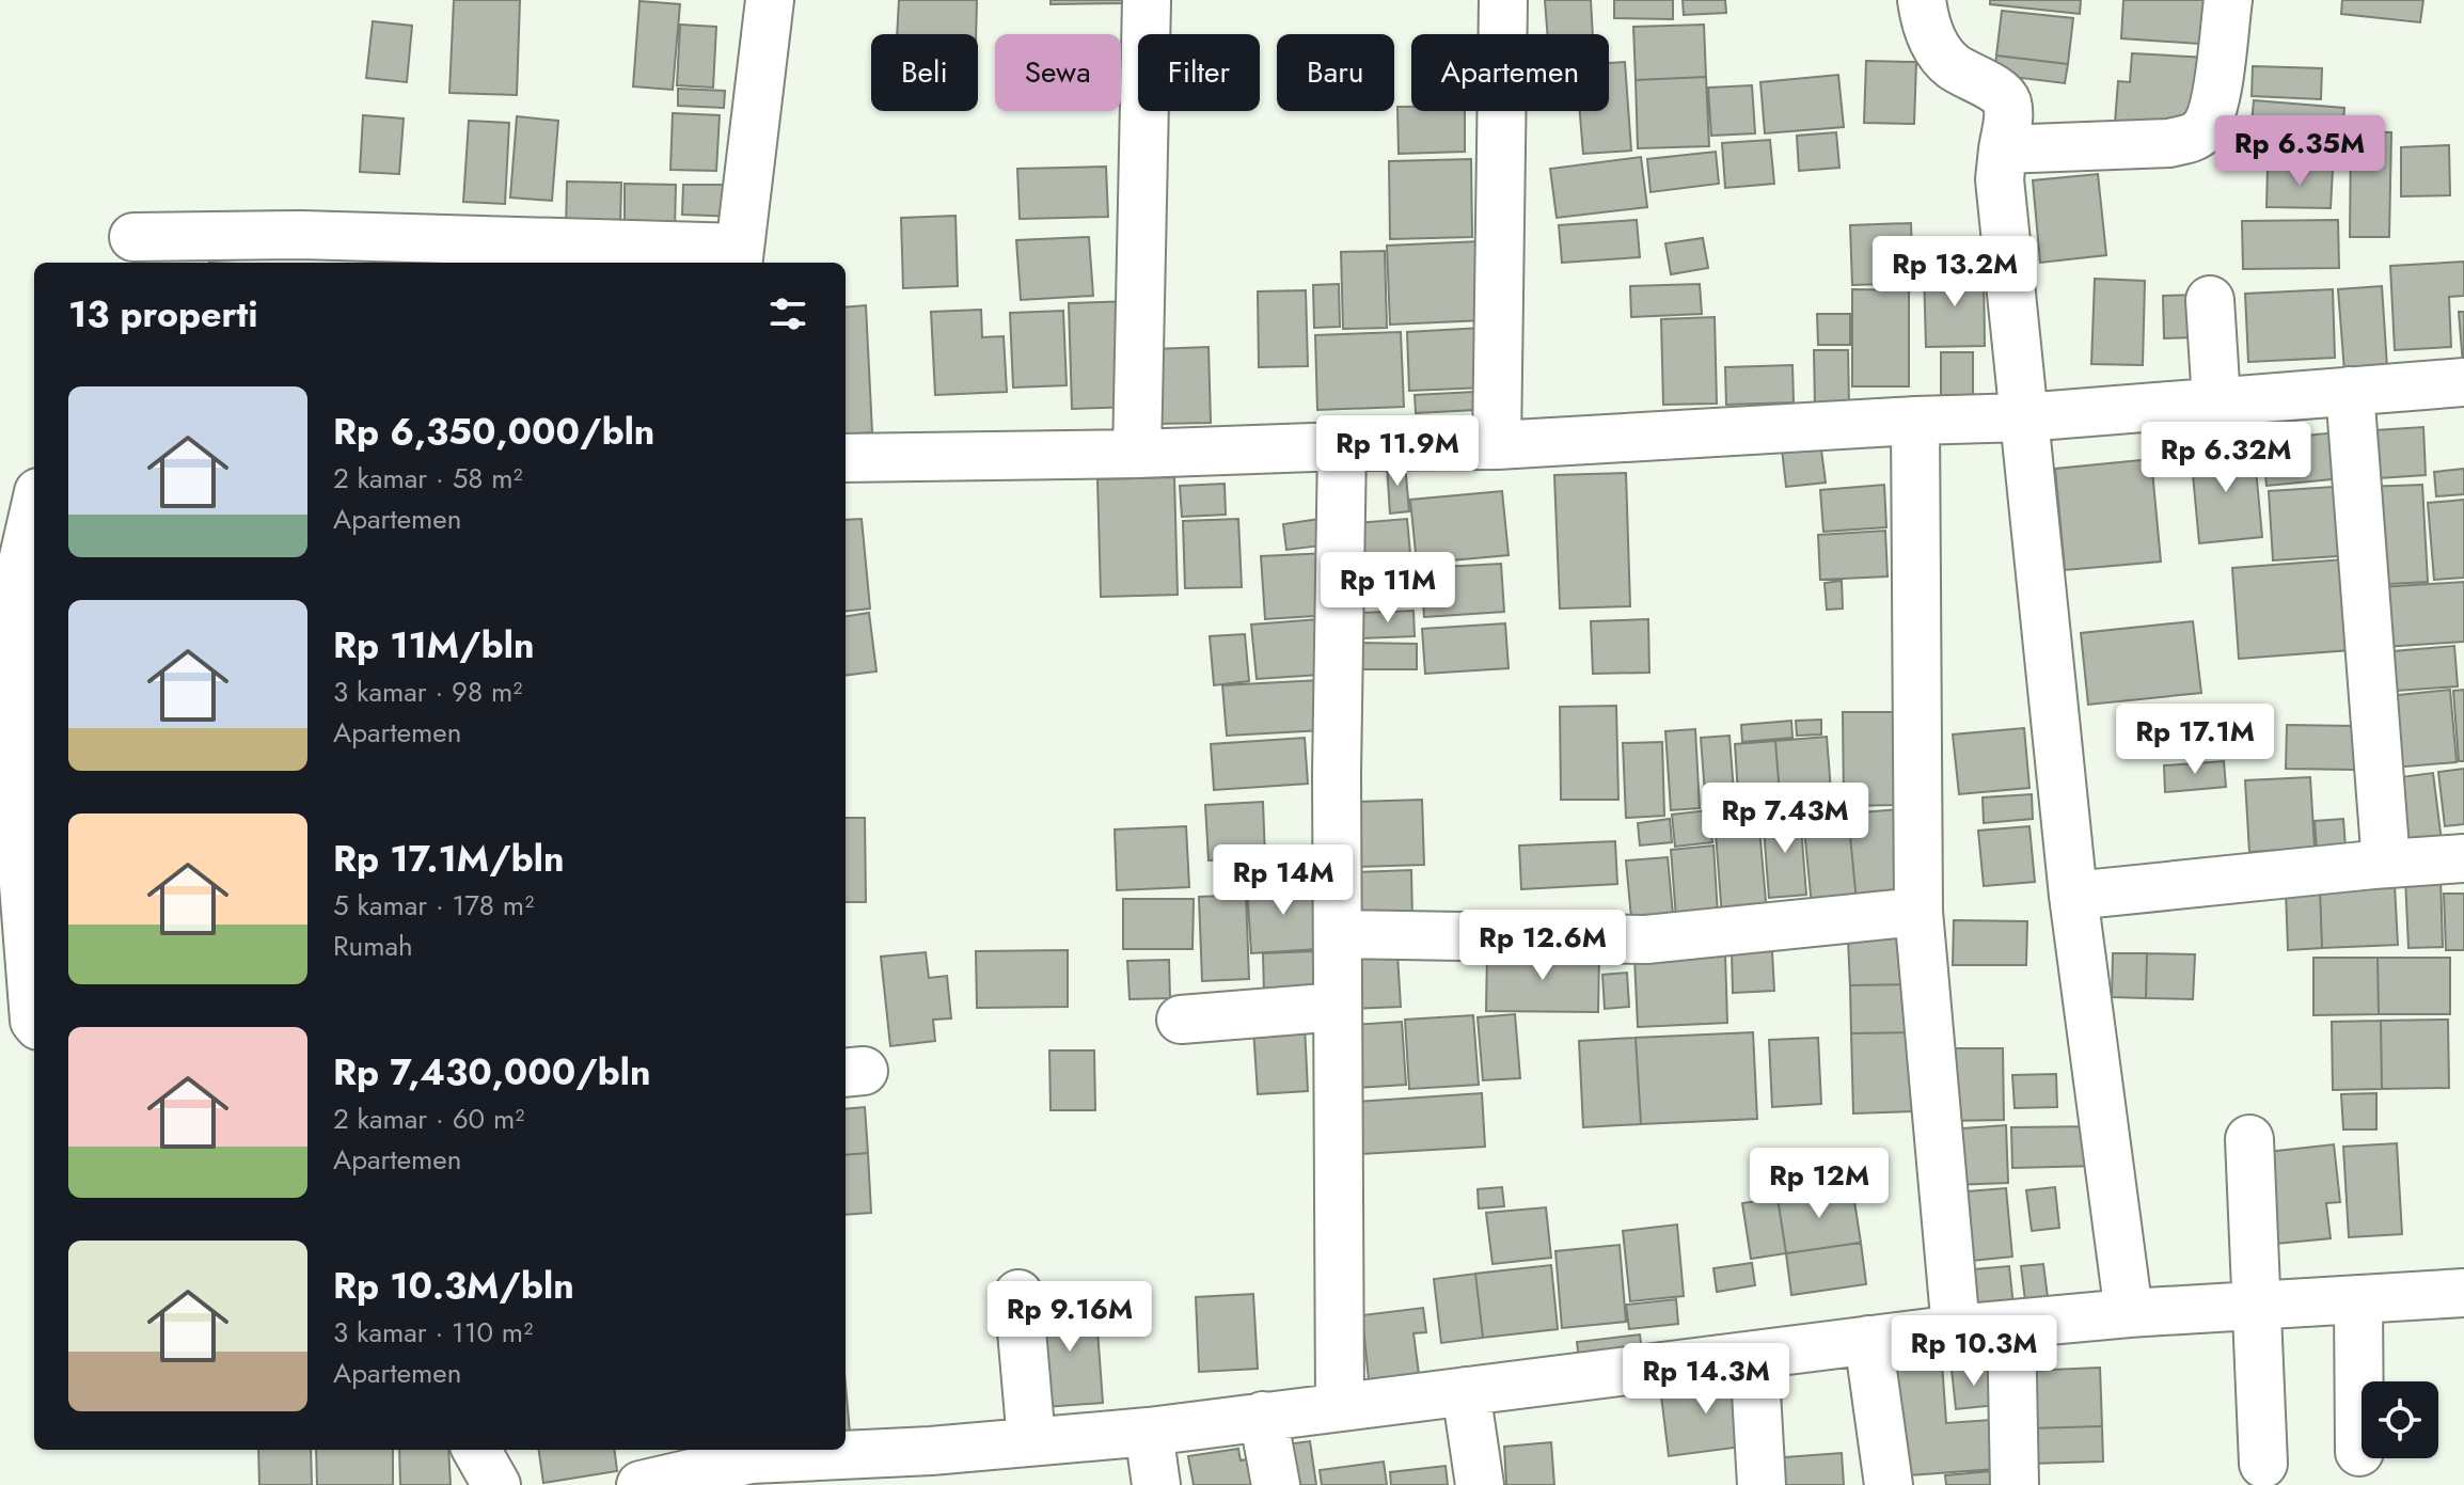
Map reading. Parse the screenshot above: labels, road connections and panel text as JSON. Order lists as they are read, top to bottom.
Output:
{
  "page": {
    "chip": [
      "Beli",
      "Sewa",
      "Filter",
      "Baru",
      "Apartemen"
    ],
    "price": [
      "Rp 6.35M",
      "Rp 13.2M",
      "Rp 11.9M",
      "Rp 6.32M",
      "Rp 11M",
      "Rp 17.1M",
      "Rp 7.43M",
      "Rp 14M",
      "Rp 12.6M",
      "Rp 12M",
      "Rp 9.16M",
      "Rp 10.3M",
      "Rp 14.3M"
    ],
    "heading": "13 properti",
    "list": [
      {
        "name": "Rp 6,350,000/bln",
        "note": "2 kamar · 58 m² · Apartemen"
      },
      {
        "name": "Rp 11M/bln",
        "note": "3 kamar · 98 m² · Apartemen"
      },
      {
        "name": "Rp 17.1M/bln",
        "note": "5 kamar · 178 m² · Rumah"
      },
      {
        "name": "Rp 7,430,000/bln",
        "note": "2 kamar · 60 m² · Apartemen"
      },
      {
        "name": "Rp 10.3M/bln",
        "note": "3 kamar · 110 m² · Apartemen"
      }
    ]
  }
}
